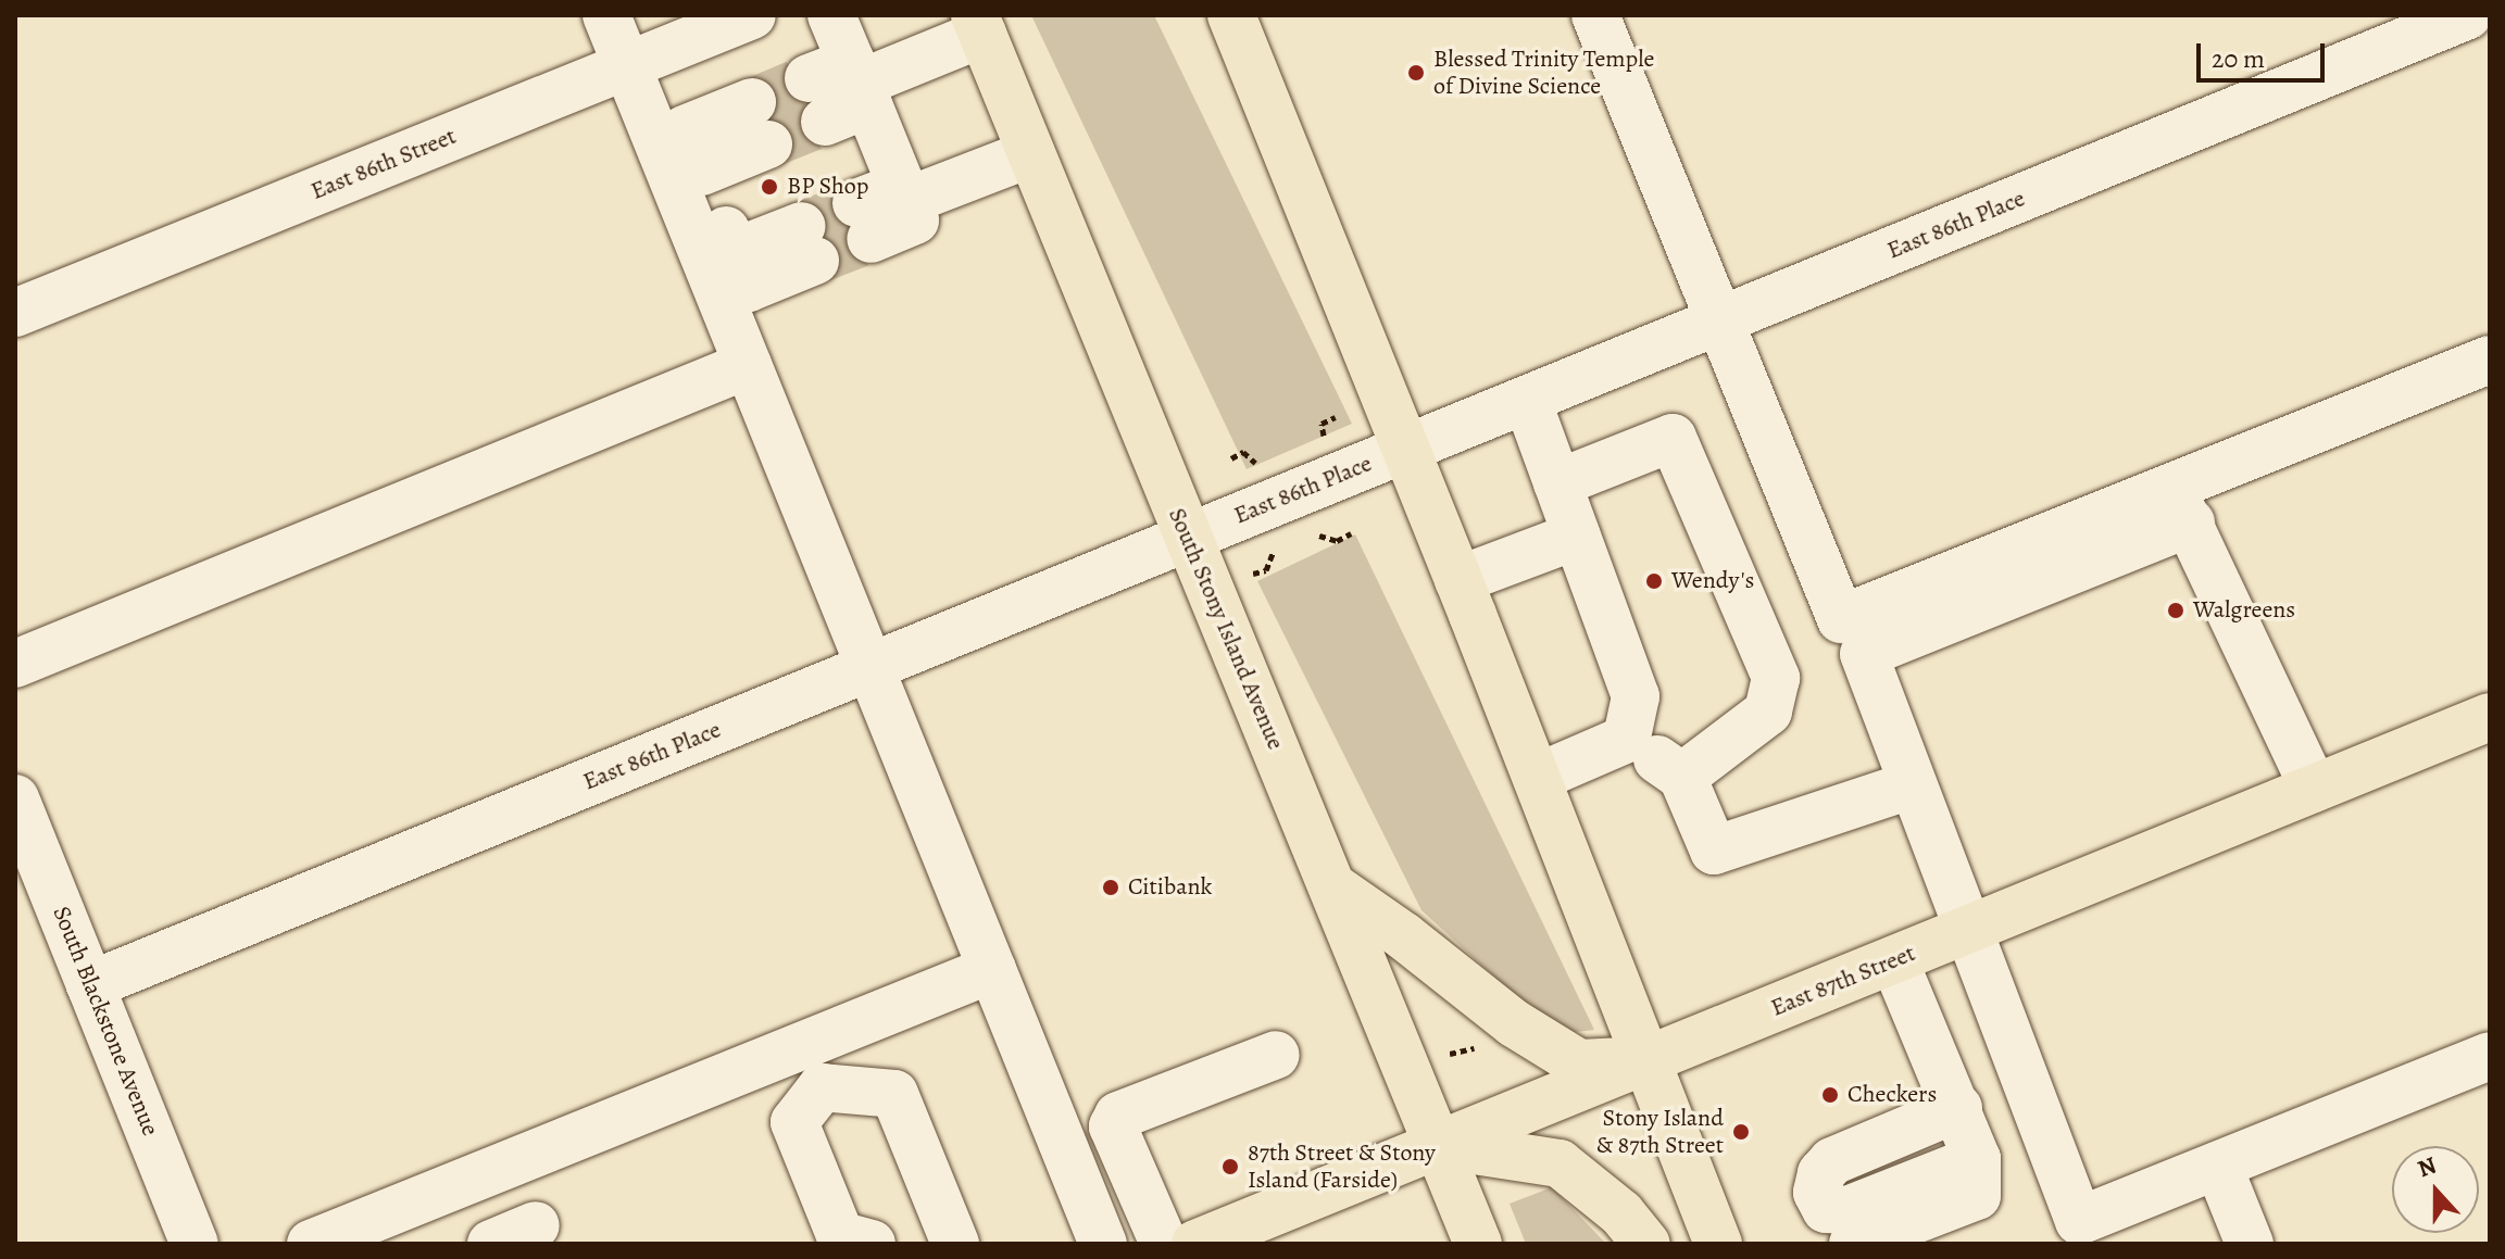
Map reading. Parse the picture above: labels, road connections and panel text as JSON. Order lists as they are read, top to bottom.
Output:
{
  "streets": {
    "main road": ["South Stony Island Avenue", "East 87th Street"],
    "street": ["East 86th Street", "East 86th Place", "South Blackstone Avenue"]
  },
  "crossings": [
    ["East 86th Place", "South Stony Island Avenue"],
    ["East 86th Place", "South Blackstone Avenue"],
    ["South Stony Island Avenue", "East 87th Street"]
  ],
  "places": [
    "Blessed Trinity Temple of Divine Science",
    "BP Shop",
    "Wendy's",
    "Walgreens",
    "Citibank",
    "Checkers",
    "Stony Island & 87th Street",
    "87th Street & Stony Island (Farside)"
  ],
  "scale_bar": "20 m",
  "north": "top"
}
